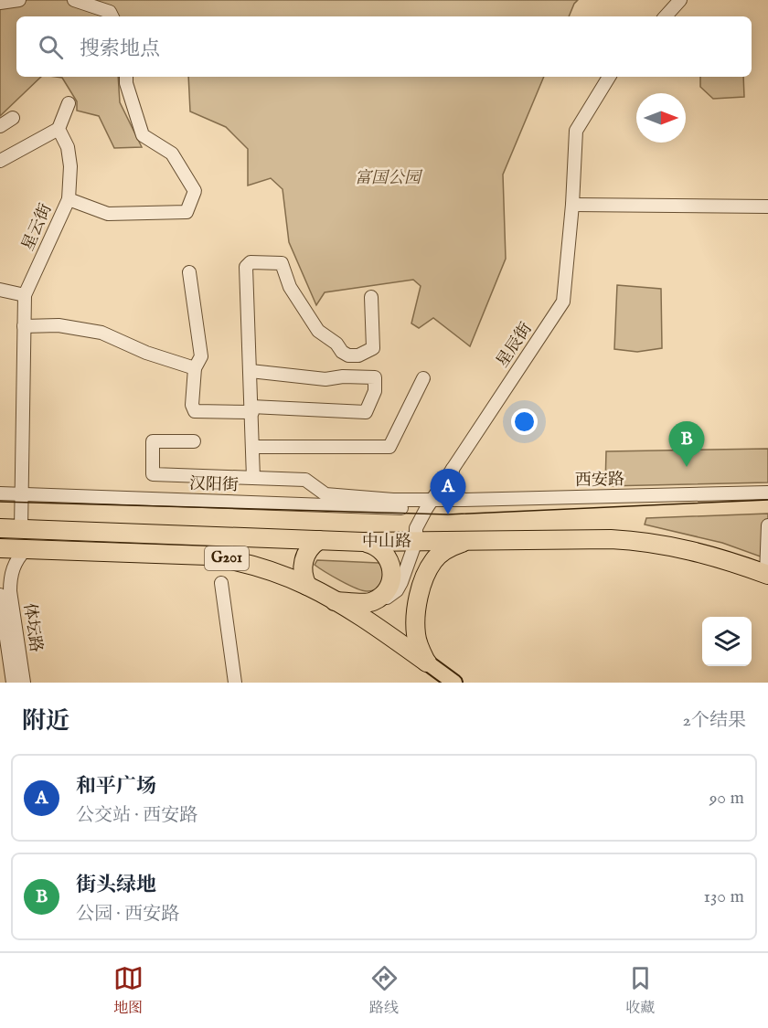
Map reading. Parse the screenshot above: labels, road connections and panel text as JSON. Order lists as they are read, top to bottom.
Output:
{
  "streets": {
    "highway": ["中山路", "G201"],
    "street": [
      "星云街",
      "星辰街",
      "西安路",
      "汉阳街",
      "体坛路"
    ]
  },
  "crossings": [
    ["星云街", "汉阳街"],
    ["星云街", "中山路"],
    ["星辰街", "西安路"],
    ["星辰街", "汉阳街"],
    ["星辰街", "中山路"],
    ["星辰街", "G201"],
    ["西安路", "汉阳街"],
    ["中山路", "G201"],
    ["G201", "体坛路"]
  ],
  "parks": ["富国公园"],
  "north": "right",
  "page": {
    "search": "搜索地点",
    "pins": ["B", "A"],
    "heading": ["附近", "2个结果"],
    "list": [
      {
        "mark": "A",
        "name": "和平广场",
        "note": "公交站 · 西安路",
        "value": "90 m"
      },
      {
        "mark": "B",
        "name": "街头绿地",
        "note": "公园 · 西安路",
        "value": "130 m"
      }
    ],
    "nav": ["地图", "路线", "收藏"]
  }
}
